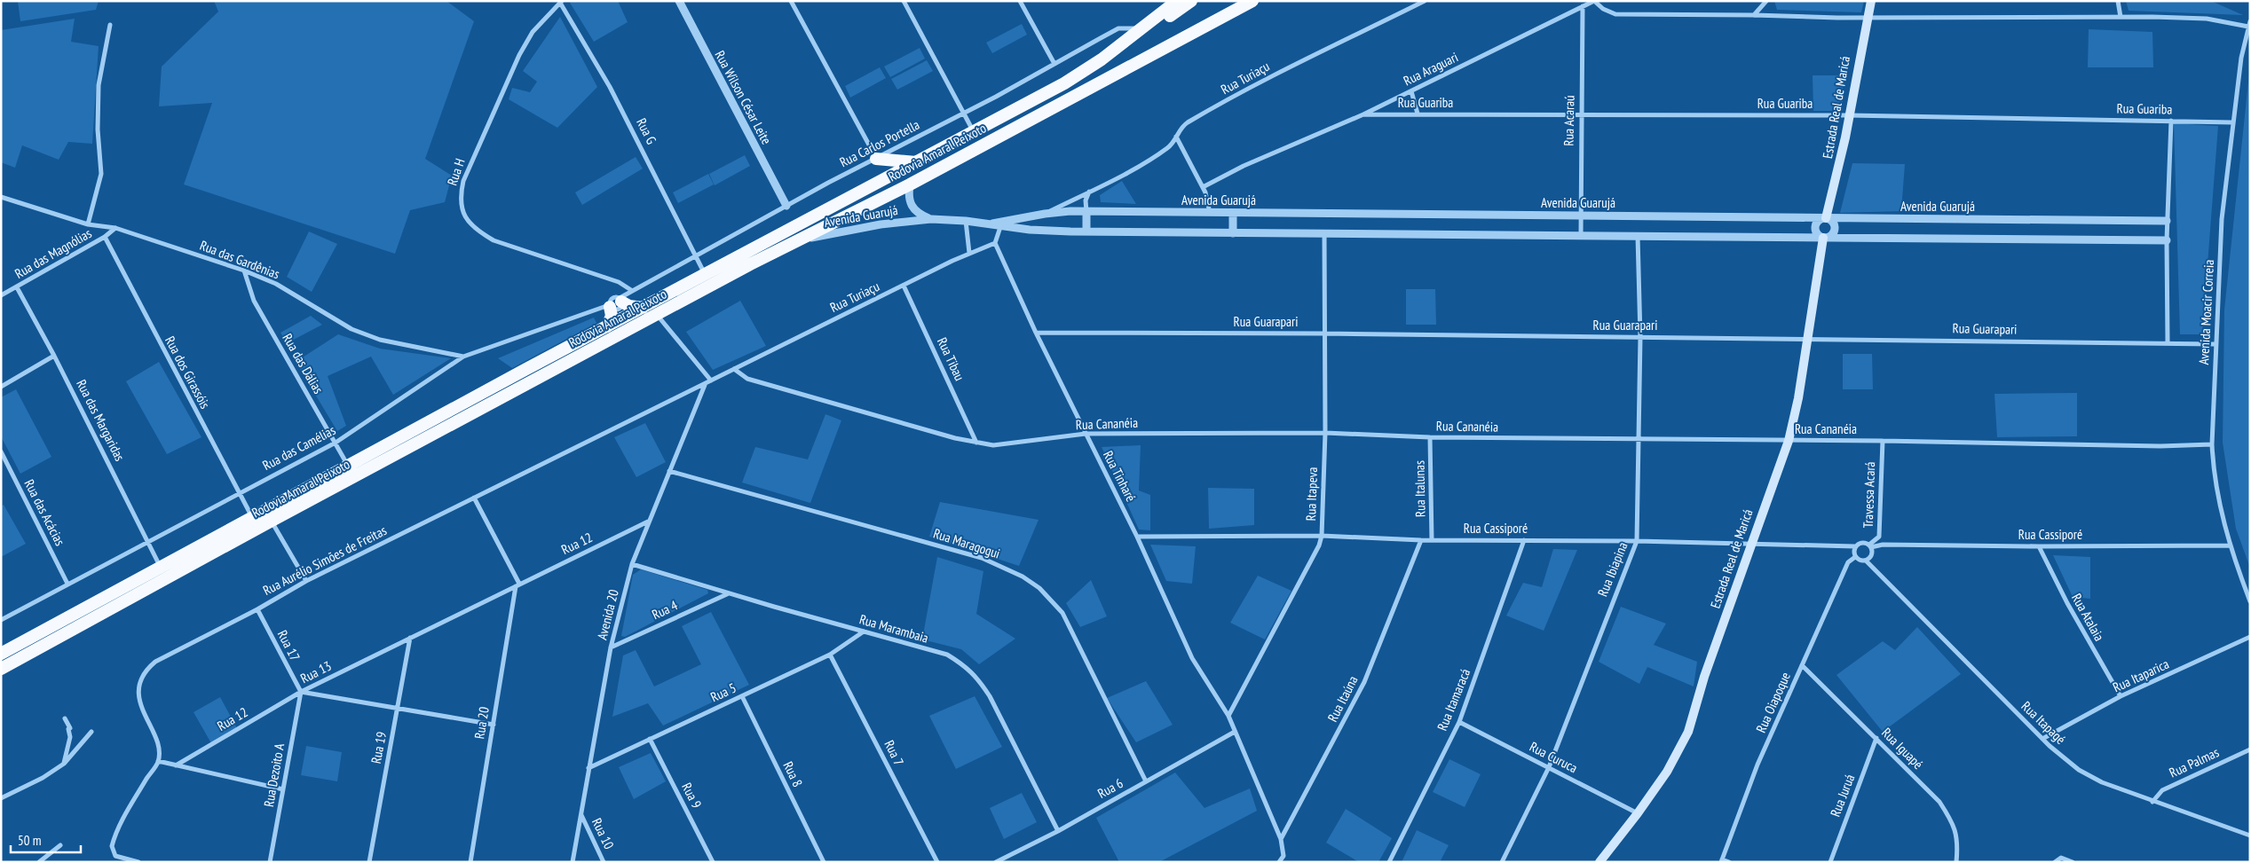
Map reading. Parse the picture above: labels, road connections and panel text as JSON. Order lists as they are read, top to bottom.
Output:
{
  "streets": {
    "highway": ["Rodovia Amaral Peixoto"],
    "main road": ["Estrada Real de Maricá"],
    "street": [
      "Rua Araguari",
      "Rua Turiaçu",
      "Rua Wilson César Leite",
      "Rua Guariba",
      "Rua Acaraú",
      "Rua G",
      "Rua Carlos Portella",
      "Rua H",
      "Avenida Guarujá",
      "Rua das Magnólias",
      "Rua das Gardênias",
      "Avenida Moacir Correia",
      "Rua Guarapari",
      "Rua Tibau",
      "Rua das Dálias",
      "Rua dos Girassóis",
      "Rua das Margaridas",
      "Rua Cananéia",
      "Rua das Camélias",
      "Rua Tinharé",
      "Rua Italunas",
      "Rua Itapeva",
      "Travessa Acará",
      "Rua das Acácias",
      "Rua Cassiporé",
      "Rua 12",
      "Rua Maragogui",
      "Rua Aurélio Simões de Freitas",
      "Rua Ibiapina",
      "Rua 4",
      "Avenida 20",
      "Rua Atalaia",
      "Rua Marambaia",
      "Rua 17",
      "Rua 13",
      "Rua Itaparica",
      "Rua 5",
      "Rua Itaúna",
      "Rua Itamaracá",
      "Rua Oiapoque",
      "Rua 20",
      "Rua Itapagé",
      "Rua 19",
      "Rua Iguapé",
      "Rua 7",
      "Rua Curuca",
      "Rua Palmas",
      "Rua 8",
      "Rua Dezoito A",
      "Rua 6",
      "Rua 9",
      "Rua Juruá",
      "Rua 10"
    ]
  },
  "crossings": [
    ["Rua Araguari", "Rua Guariba"],
    ["Rua Araguari", "Rua Acaraú"],
    ["Rua Turiaçu", "Avenida Guarujá"],
    ["Rua Turiaçu", "Rua Tibau"],
    ["Rua Turiaçu", "Rua Cananéia"],
    ["Rua Turiaçu", "Rua Tinharé"],
    ["Rua Turiaçu", "Rua Aurélio Simões de Freitas"],
    ["Rua Wilson César Leite", "Rua Carlos Portella"],
    ["Rua Guariba", "Estrada Real de Maricá"],
    ["Rua Guariba", "Rua Acaraú"],
    ["Rua Guariba", "Avenida Moacir Correia"],
    ["Estrada Real de Maricá", "Avenida Guarujá"],
    ["Estrada Real de Maricá", "Rua Guarapari"],
    ["Estrada Real de Maricá", "Rua Cananéia"],
    ["Estrada Real de Maricá", "Rua Cassiporé"],
    ["Estrada Real de Maricá", "Rua Curuca"],
    ["Rua Acaraú", "Avenida Guarujá"],
    ["Rua G", "Rua Carlos Portella"],
    ["Rua G", "Rodovia Amaral Peixoto"],
    ["Rua G", "Rua H"],
    ["Rua Carlos Portella", "Rodovia Amaral Peixoto"],
    ["Rua Carlos Portella", "Rua H"],
    ["Rua Carlos Portella", "Rua das Camélias"],
    ["Rodovia Amaral Peixoto", "Avenida Guarujá"],
    ["Rodovia Amaral Peixoto", "Rua das Dálias"],
    ["Rodovia Amaral Peixoto", "Rua dos Girassóis"],
    ["Rodovia Amaral Peixoto", "Rua das Margaridas"],
    ["Rua H", "Rua das Camélias"],
    ["Avenida Guarujá", "Rua Itapeva"],
    ["Avenida Guarujá", "Rua Ibiapina"],
    ["Rua das Magnólias", "Rua das Gardênias"],
    ["Rua das Magnólias", "Rua dos Girassóis"],
    ["Rua das Magnólias", "Rua das Margaridas"],
    ["Rua das Gardênias", "Rua das Dálias"],
    ["Rua das Gardênias", "Rua das Camélias"],
    ["Avenida Moacir Correia", "Rua Guarapari"],
    ["Avenida Moacir Correia", "Rua Cananéia"],
    ["Avenida Moacir Correia", "Rua Cassiporé"],
    ["Rua Guarapari", "Rua Tinharé"],
    ["Rua Guarapari", "Rua Itapeva"],
    ["Rua Guarapari", "Rua Ibiapina"],
    ["Rua Tibau", "Rua Cananéia"],
    ["Rua das Dálias", "Rua das Camélias"],
    ["Rua dos Girassóis", "Rua das Camélias"],
    ["Rua das Margaridas", "Rua das Camélias"],
    ["Rua Cananéia", "Rua Tinharé"],
    ["Rua Cananéia", "Rua Italunas"],
    ["Rua Cananéia", "Rua Itapeva"],
    ["Rua Cananéia", "Travessa Acará"],
    ["Rua Cananéia", "Rua Ibiapina"],
    ["Rua das Camélias", "Rua das Acácias"],
    ["Rua Tinharé", "Rua Itapeva"],
    ["Rua Tinharé", "Rua Cassiporé"],
    ["Rua Italunas", "Rua Cassiporé"],
    ["Rua Itapeva", "Rua Cassiporé"],
    ["Travessa Acará", "Rua Cassiporé"],
    ["Travessa Acará", "Rua Oiapoque"],
    ["Travessa Acará", "Rua Itapagé"],
    ["Rua Cassiporé", "Rua Ibiapina"],
    ["Rua Cassiporé", "Rua Atalaia"],
    ["Rua Cassiporé", "Rua Itaúna"],
    ["Rua Cassiporé", "Rua Itamaracá"],
    ["Rua Cassiporé", "Rua Oiapoque"],
    ["Rua Cassiporé", "Rua Itapagé"],
    ["Rua 12", "Avenida 20"],
    ["Rua 12", "Rua 17"],
    ["Rua 12", "Rua 13"],
    ["Rua 12", "Rua 20"],
    ["Rua 12", "Rua Dezoito A"],
    ["Rua Maragogui", "Avenida 20"],
    ["Rua Maragogui", "Rua 6"],
    ["Rua Aurélio Simões de Freitas", "Avenida 20"],
    ["Rua Aurélio Simões de Freitas", "Rua 17"],
    ["Rua Ibiapina", "Rua Curuca"],
    ["Rua 4", "Avenida 20"],
    ["Rua 4", "Rua Marambaia"],
    ["Avenida 20", "Rua Marambaia"],
    ["Avenida 20", "Rua 5"],
    ["Avenida 20", "Rua 10"],
    ["Rua Atalaia", "Rua Itaparica"],
    ["Rua Marambaia", "Rua 5"],
    ["Rua Marambaia", "Rua 6"],
    ["Rua 17", "Rua 13"],
    ["Rua 17", "Rua Dezoito A"],
    ["Rua 13", "Rua 20"],
    ["Rua 13", "Rua 19"],
    ["Rua 13", "Rua Dezoito A"],
    ["Rua Itaparica", "Rua Itapagé"],
    ["Rua 5", "Rua 7"],
    ["Rua 5", "Rua 8"],
    ["Rua 5", "Rua 9"],
    ["Rua Itamaracá", "Rua Curuca"],
    ["Rua Oiapoque", "Rua Itapagé"],
    ["Rua Oiapoque", "Rua Iguapé"],
    ["Rua Itapagé", "Rua Palmas"],
    ["Rua Iguapé", "Rua Juruá"]
  ],
  "scale_bar": "50 m"
}
